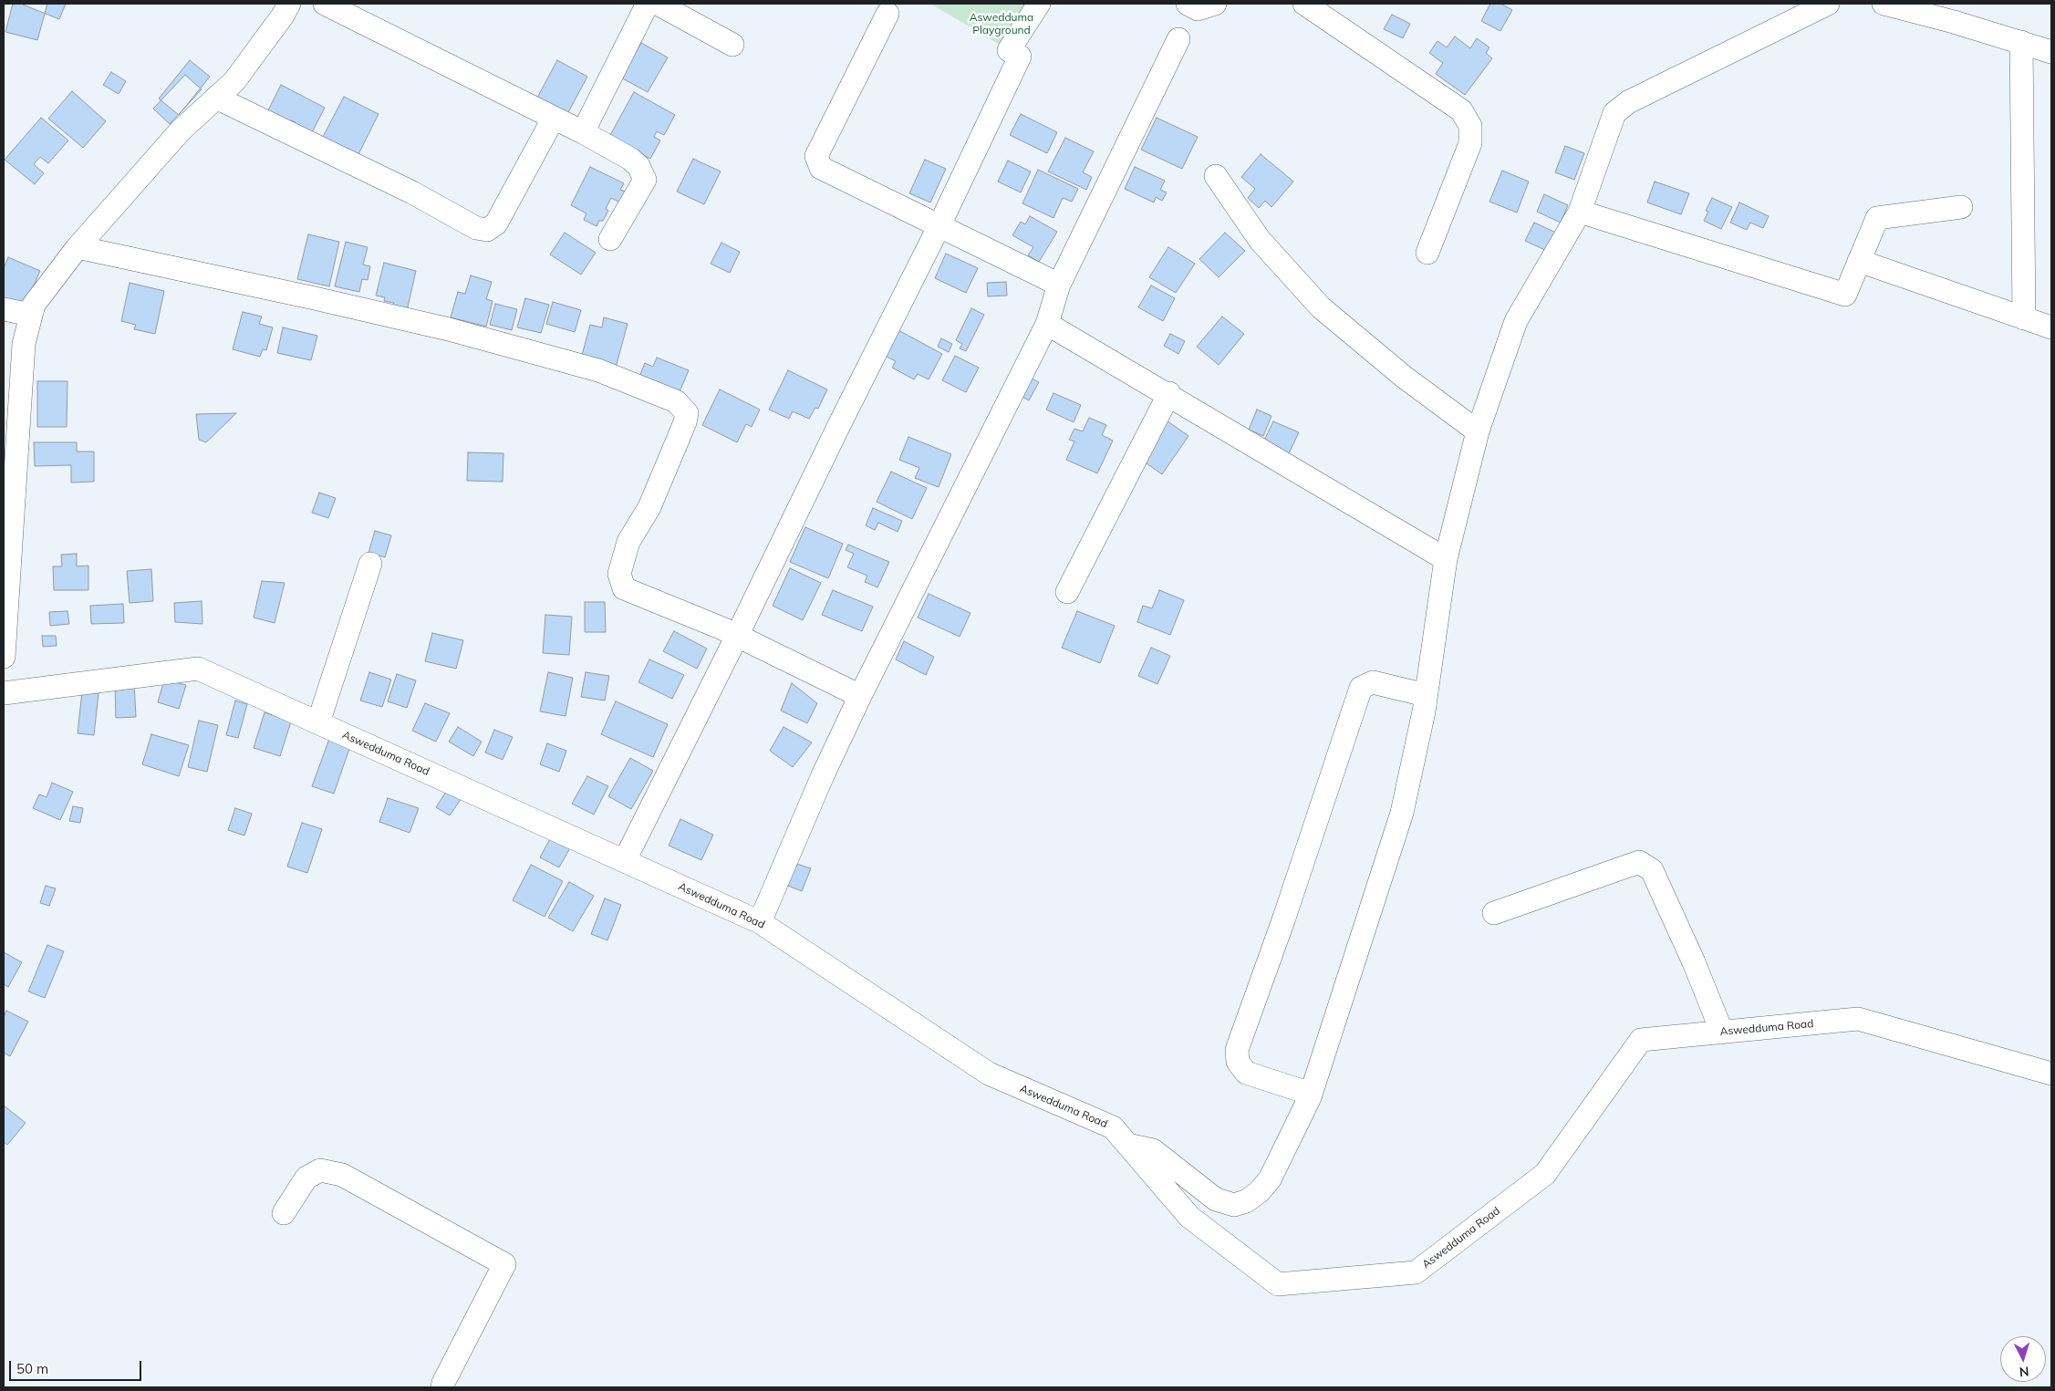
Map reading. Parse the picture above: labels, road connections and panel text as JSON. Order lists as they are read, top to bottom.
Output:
{
  "streets": {
    "street": ["Aswedduma Road"]
  },
  "parks": ["Aswedduma Playground"],
  "scale_bar": "50 m",
  "north": "bottom"
}
